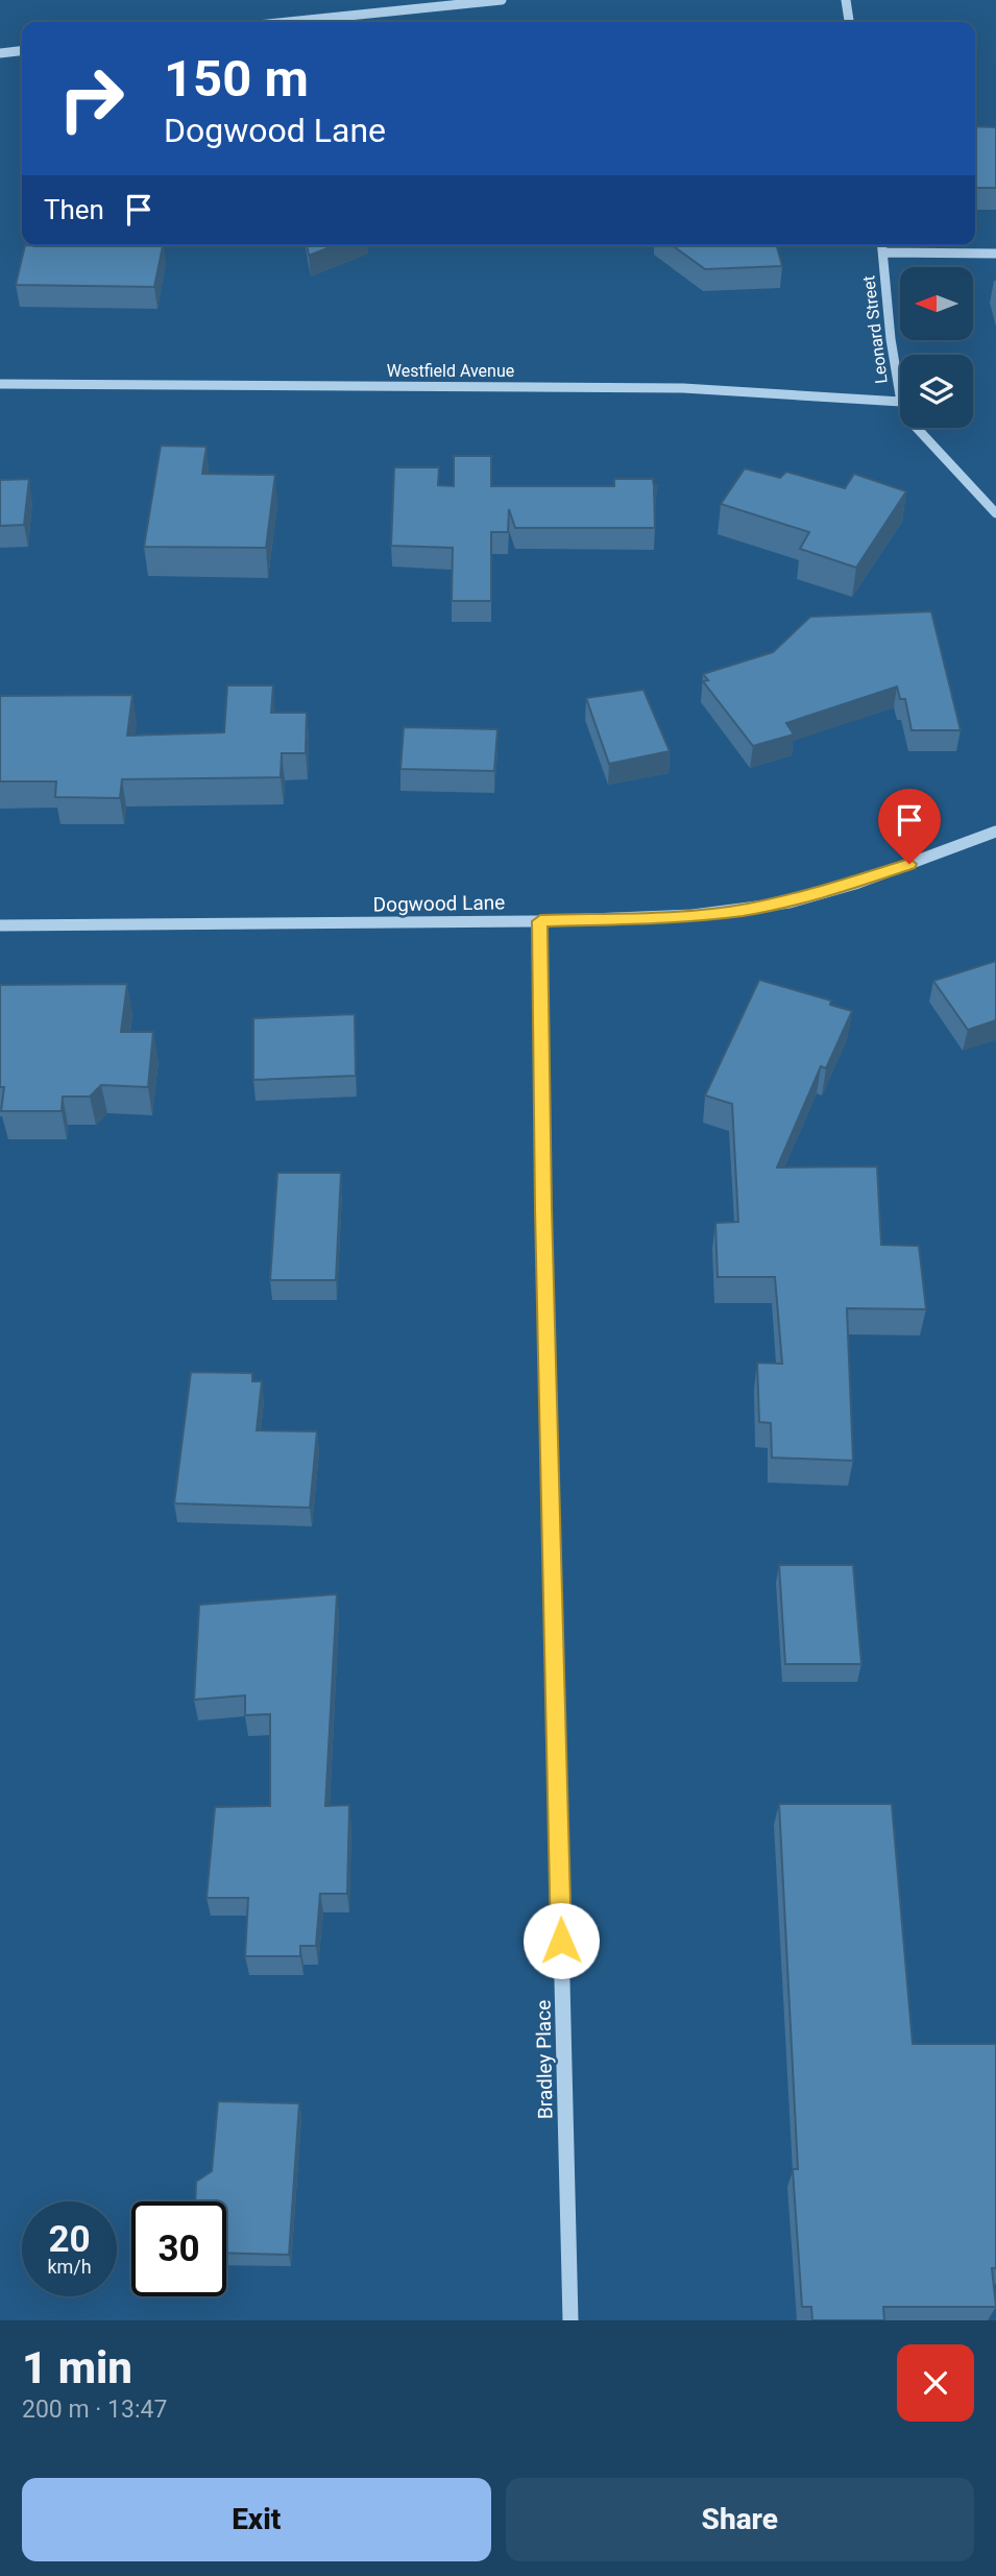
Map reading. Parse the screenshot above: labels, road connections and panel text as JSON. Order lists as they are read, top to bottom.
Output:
{
  "streets": {
    "street": [
      "Leonard Street",
      "Westfield Avenue",
      "Dogwood Lane",
      "Bradley Place"
    ]
  },
  "crossings": [
    ["Dogwood Lane", "Bradley Place"]
  ],
  "north": "left",
  "page": {
    "turn": ["150 m", "Dogwood Lane"],
    "then": "Then",
    "speed": "20 km/h",
    "limit": "30",
    "heading": ["1 min", "200 m · 13:47"],
    "buttons": ["Exit", "Share"]
  }
}
